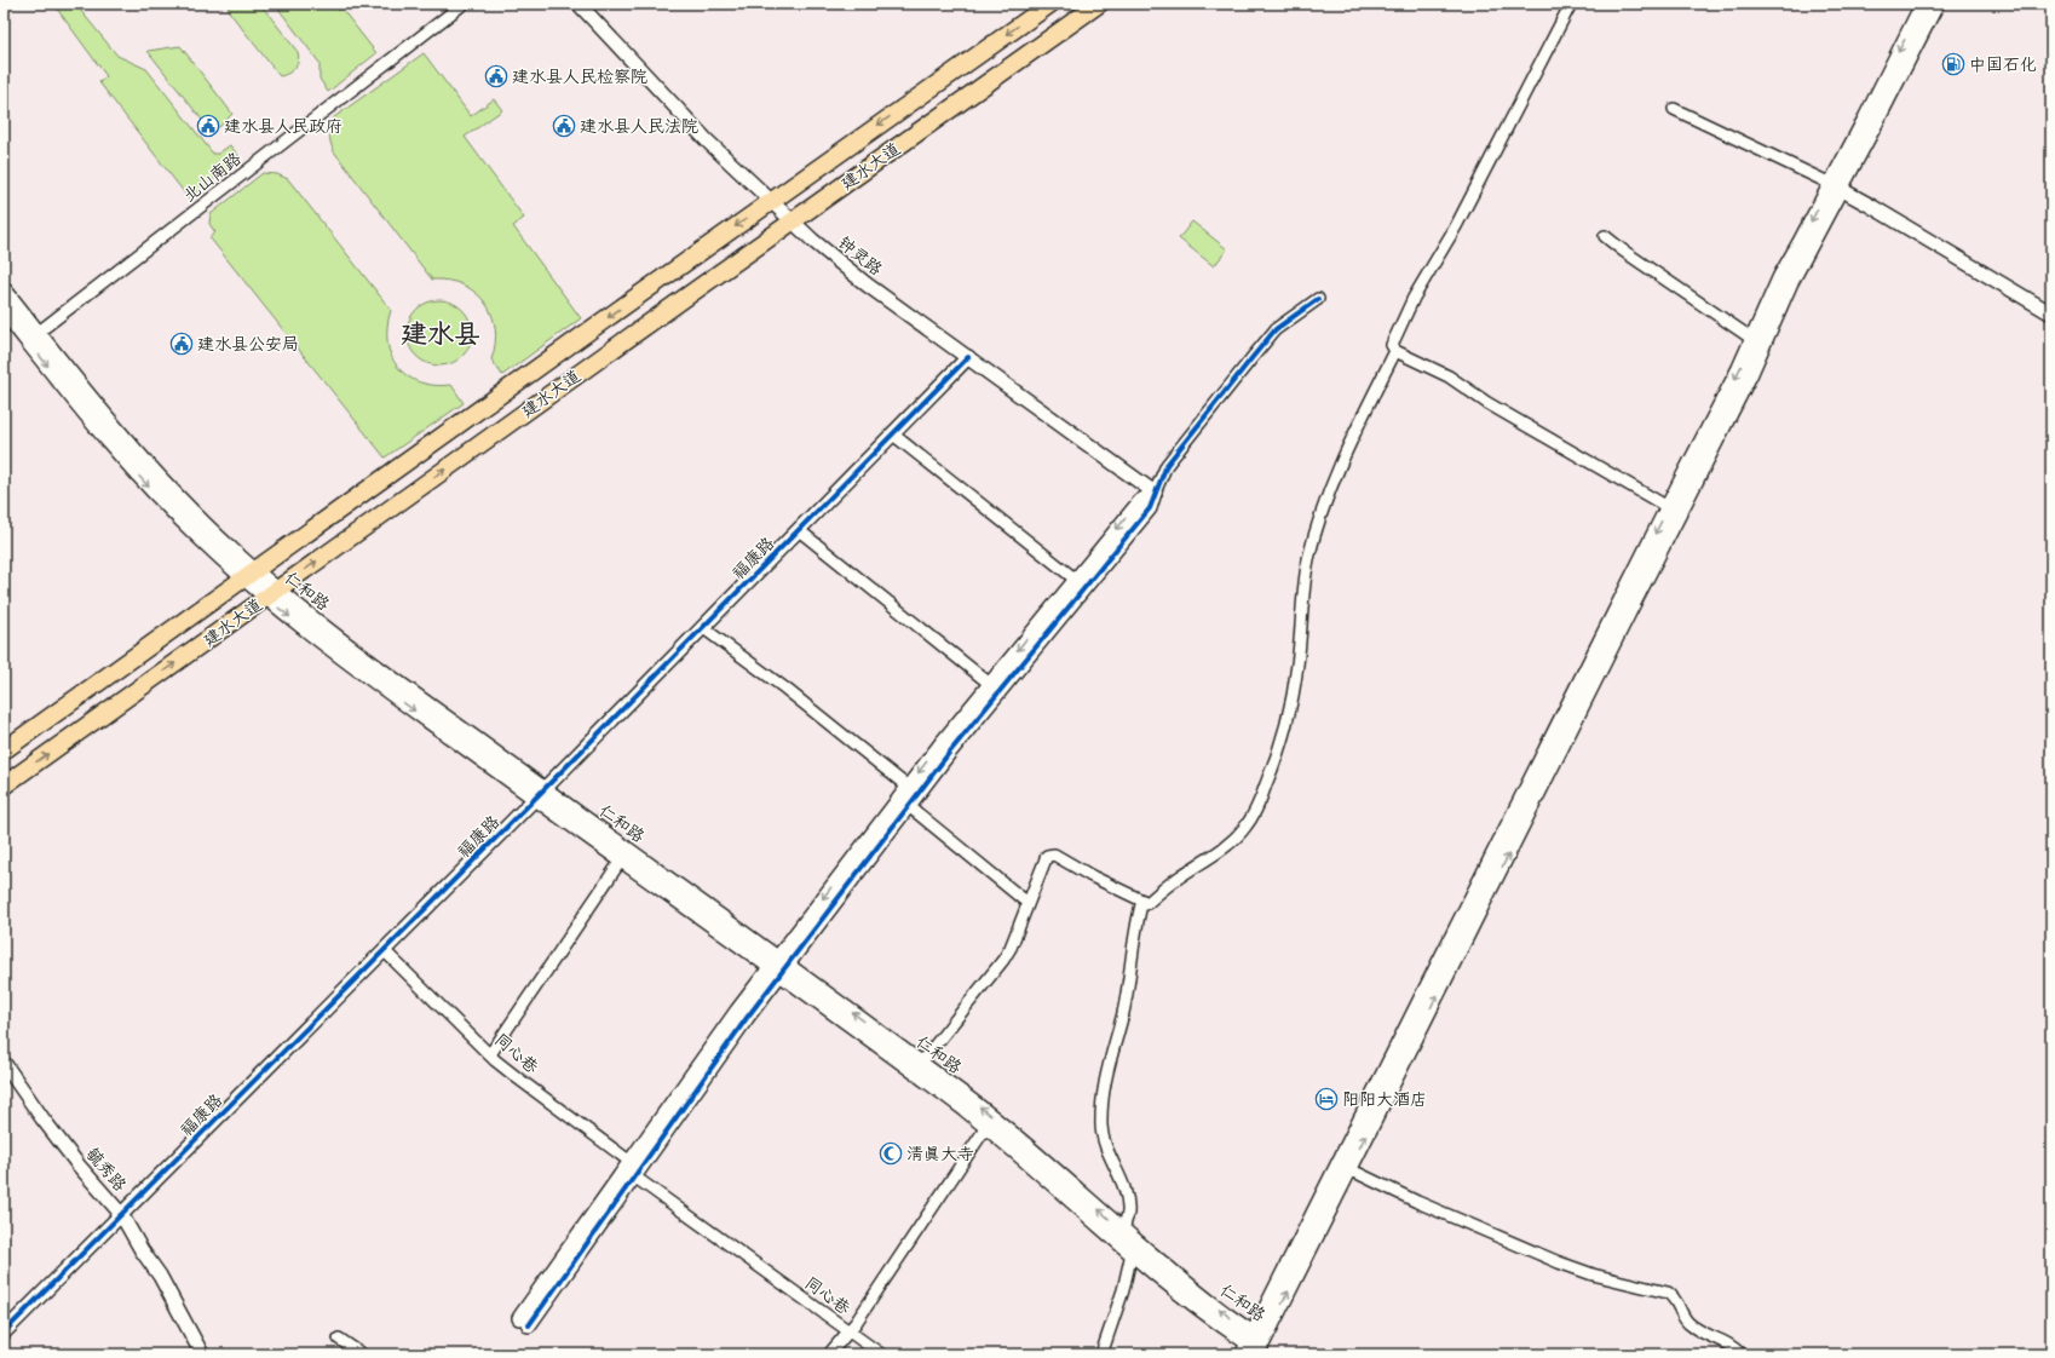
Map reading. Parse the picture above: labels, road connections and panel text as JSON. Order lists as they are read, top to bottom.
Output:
{
  "streets": {
    "main road": ["建水大道", "仁和路"],
    "street": [
      "北山南路",
      "钟灵路",
      "福康路",
      "同心巷",
      "毓秀路"
    ]
  },
  "crossings": [
    ["建水大道", "钟灵路"],
    ["建水大道", "仁和路"],
    ["北山南路", "仁和路"],
    ["钟灵路", "福康路"],
    ["福康路", "仁和路"],
    ["福康路", "同心巷"],
    ["福康路", "毓秀路"],
    ["仁和路", "同心巷"]
  ],
  "districts": ["建水县"],
  "places": {
    "fuel station": ["中国石化"],
    "public building": [
      "建水县人民检察院",
      "建水县人民政府",
      "建水县人民法院",
      "建水县公安局"
    ],
    "hotel": ["阳阳大酒店"],
    "mosque": ["清真大寺"]
  }
}
